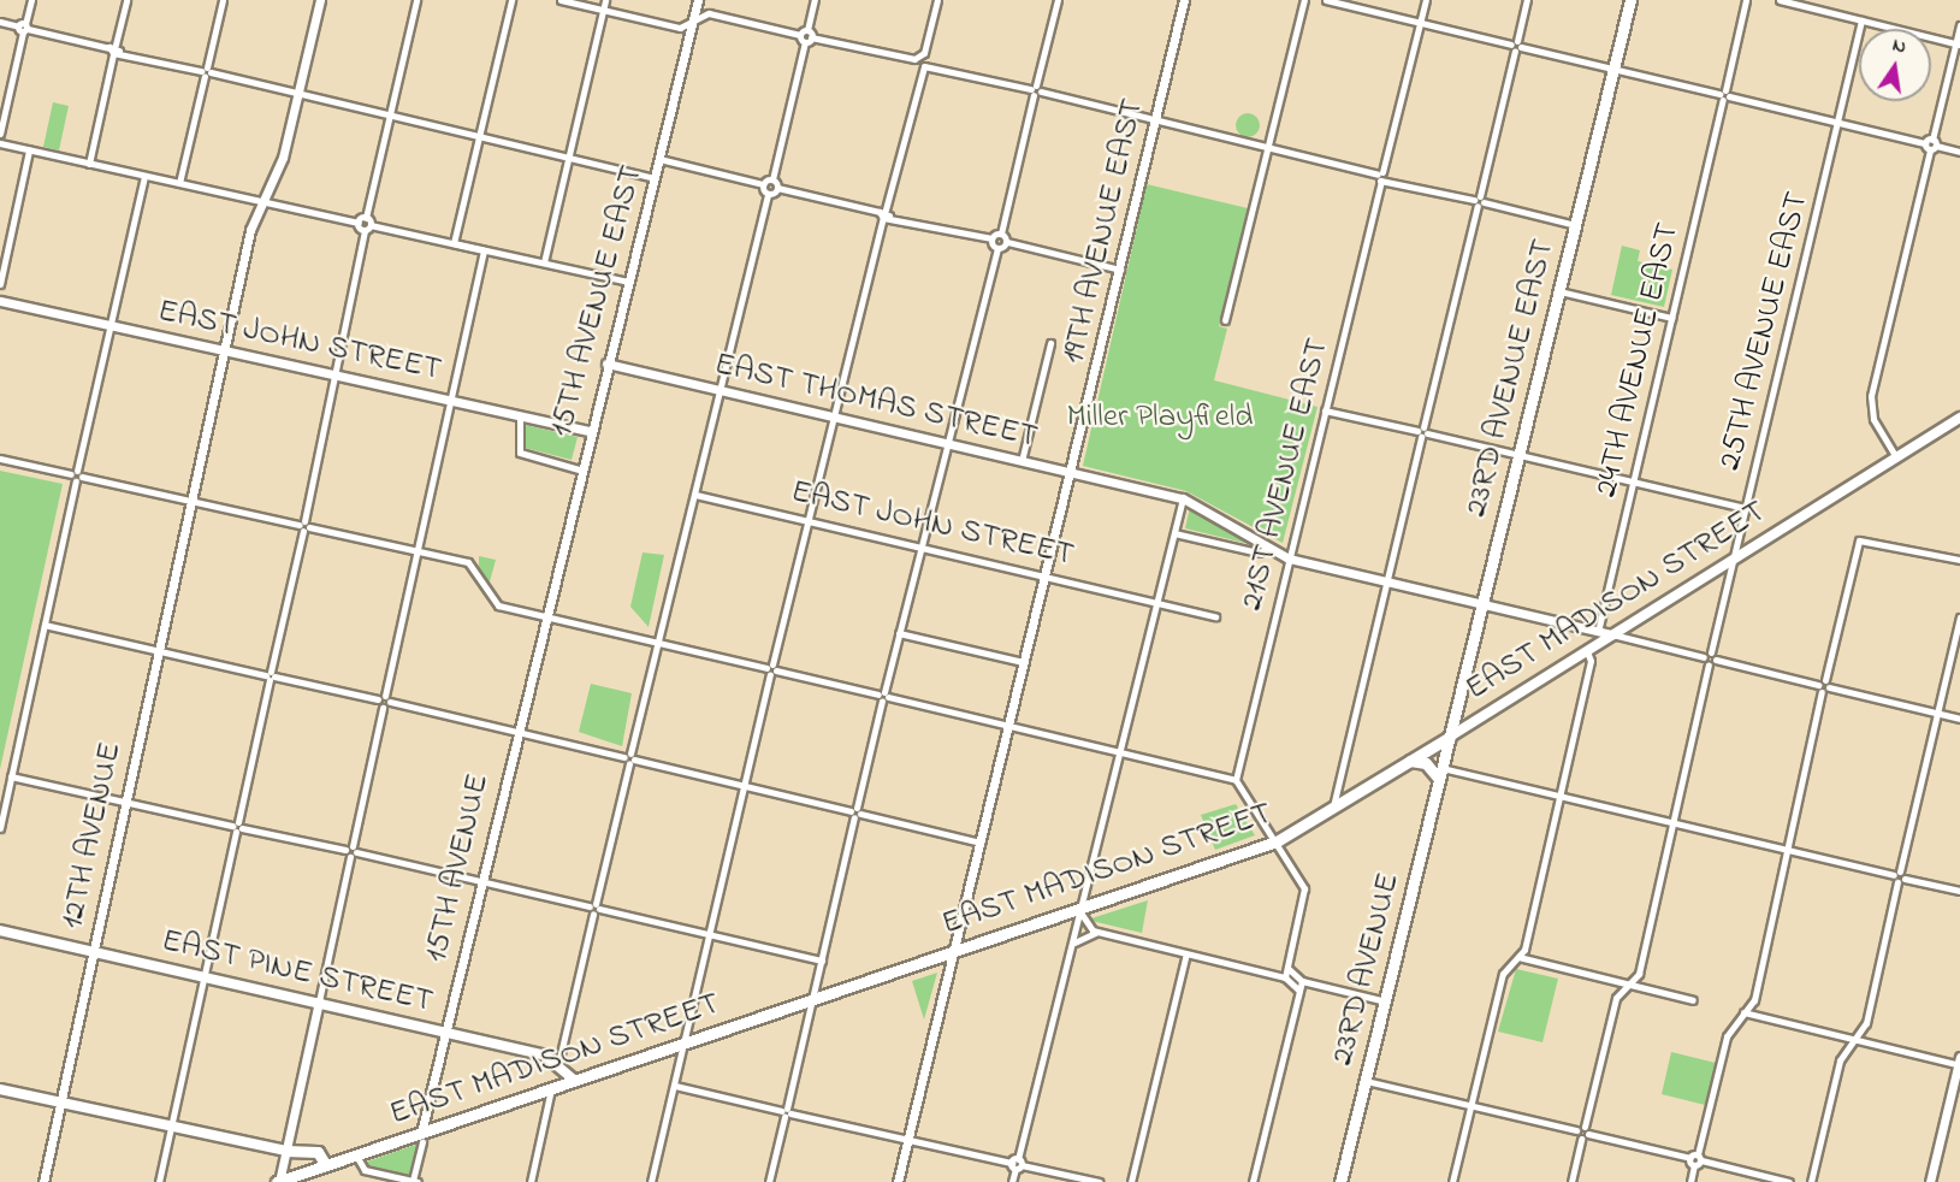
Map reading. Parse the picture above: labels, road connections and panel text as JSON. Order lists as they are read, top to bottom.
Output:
{
  "streets": {
    "main road": [
      "23RD AVENUE EAST",
      "EAST MADISON STREET",
      "23RD AVENUE",
      "EAST PINE STREET"
    ],
    "street": [
      "19TH AVENUE EAST",
      "15TH AVENUE EAST",
      "25TH AVENUE EAST",
      "EAST JOHN STREET",
      "24TH AVENUE EAST",
      "EAST THOMAS STREET",
      "21ST AVENUE EAST",
      "12TH AVENUE",
      "15TH AVENUE"
    ]
  },
  "crossings": [
    ["19TH AVENUE EAST", "EAST JOHN STREET"],
    ["19TH AVENUE EAST", "EAST THOMAS STREET"],
    ["19TH AVENUE EAST", "EAST MADISON STREET"],
    ["15TH AVENUE EAST", "EAST JOHN STREET"],
    ["15TH AVENUE EAST", "EAST THOMAS STREET"],
    ["15TH AVENUE EAST", "15TH AVENUE"],
    ["25TH AVENUE EAST", "EAST MADISON STREET"],
    ["EAST JOHN STREET", "12TH AVENUE"],
    ["23RD AVENUE EAST", "EAST MADISON STREET"],
    ["23RD AVENUE EAST", "23RD AVENUE"],
    ["EAST THOMAS STREET", "21ST AVENUE EAST"],
    ["EAST MADISON STREET", "15TH AVENUE"],
    ["12TH AVENUE", "EAST PINE STREET"],
    ["15TH AVENUE", "EAST PINE STREET"]
  ],
  "parks": ["Miller Playfield"],
  "north": "top"
}
